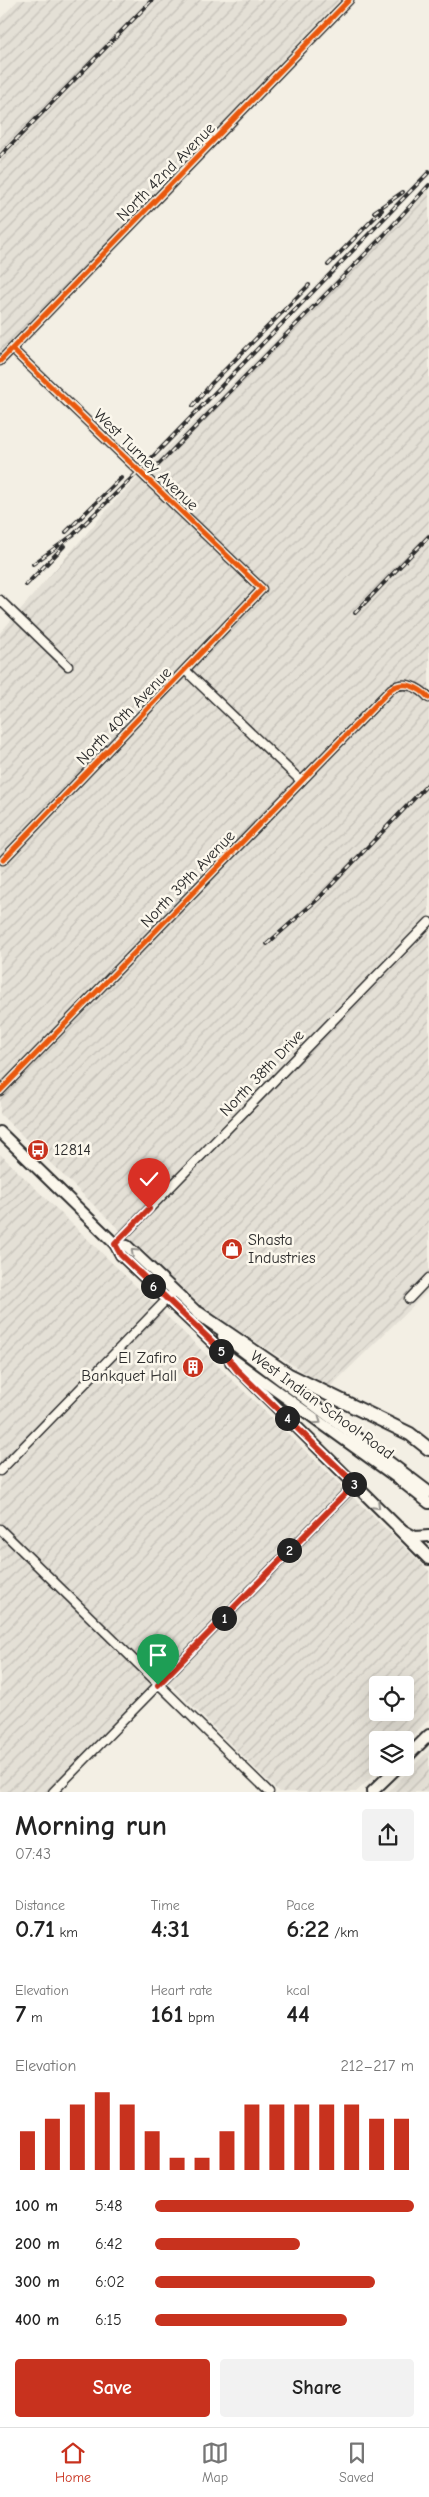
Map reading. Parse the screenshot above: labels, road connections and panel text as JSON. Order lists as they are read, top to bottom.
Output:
{
  "streets": {
    "main road": ["West Indian School Road"],
    "street": [
      "North 42nd Avenue",
      "West Turney Avenue",
      "North 40th Avenue",
      "North 39th Avenue",
      "North 38th Drive"
    ]
  },
  "crossings": [
    ["North 42nd Avenue", "West Turney Avenue"],
    ["West Turney Avenue", "North 40th Avenue"],
    ["North 38th Drive", "West Indian School Road"]
  ],
  "places": {
    "bus stop": ["12814"],
    "shop": ["Shasta Industries"],
    "building": ["El Zafiro Bankquet Hall"]
  },
  "page": {
    "pins": [
      "6",
      "5",
      "4",
      "3",
      "2",
      "1"
    ],
    "heading": ["Morning run", "07:43"],
    "stats": [
      ["Distance", "0.71 km"],
      ["Time", "4:31"],
      ["Pace", "6:22 /km"],
      ["Elevation", "7 m"],
      ["Heart rate", "161 bpm"],
      ["kcal", "44"]
    ],
    "chart": ["Elevation", "212–217 m"],
    "list": [
      {
        "name": "100 m",
        "note": "5:48"
      },
      {
        "name": "200 m",
        "note": "6:42"
      },
      {
        "name": "300 m",
        "note": "6:02"
      },
      {
        "name": "400 m",
        "note": "6:15"
      }
    ],
    "buttons": ["Save", "Share"],
    "tabs": ["Home", "Map", "Saved"]
  }
}
